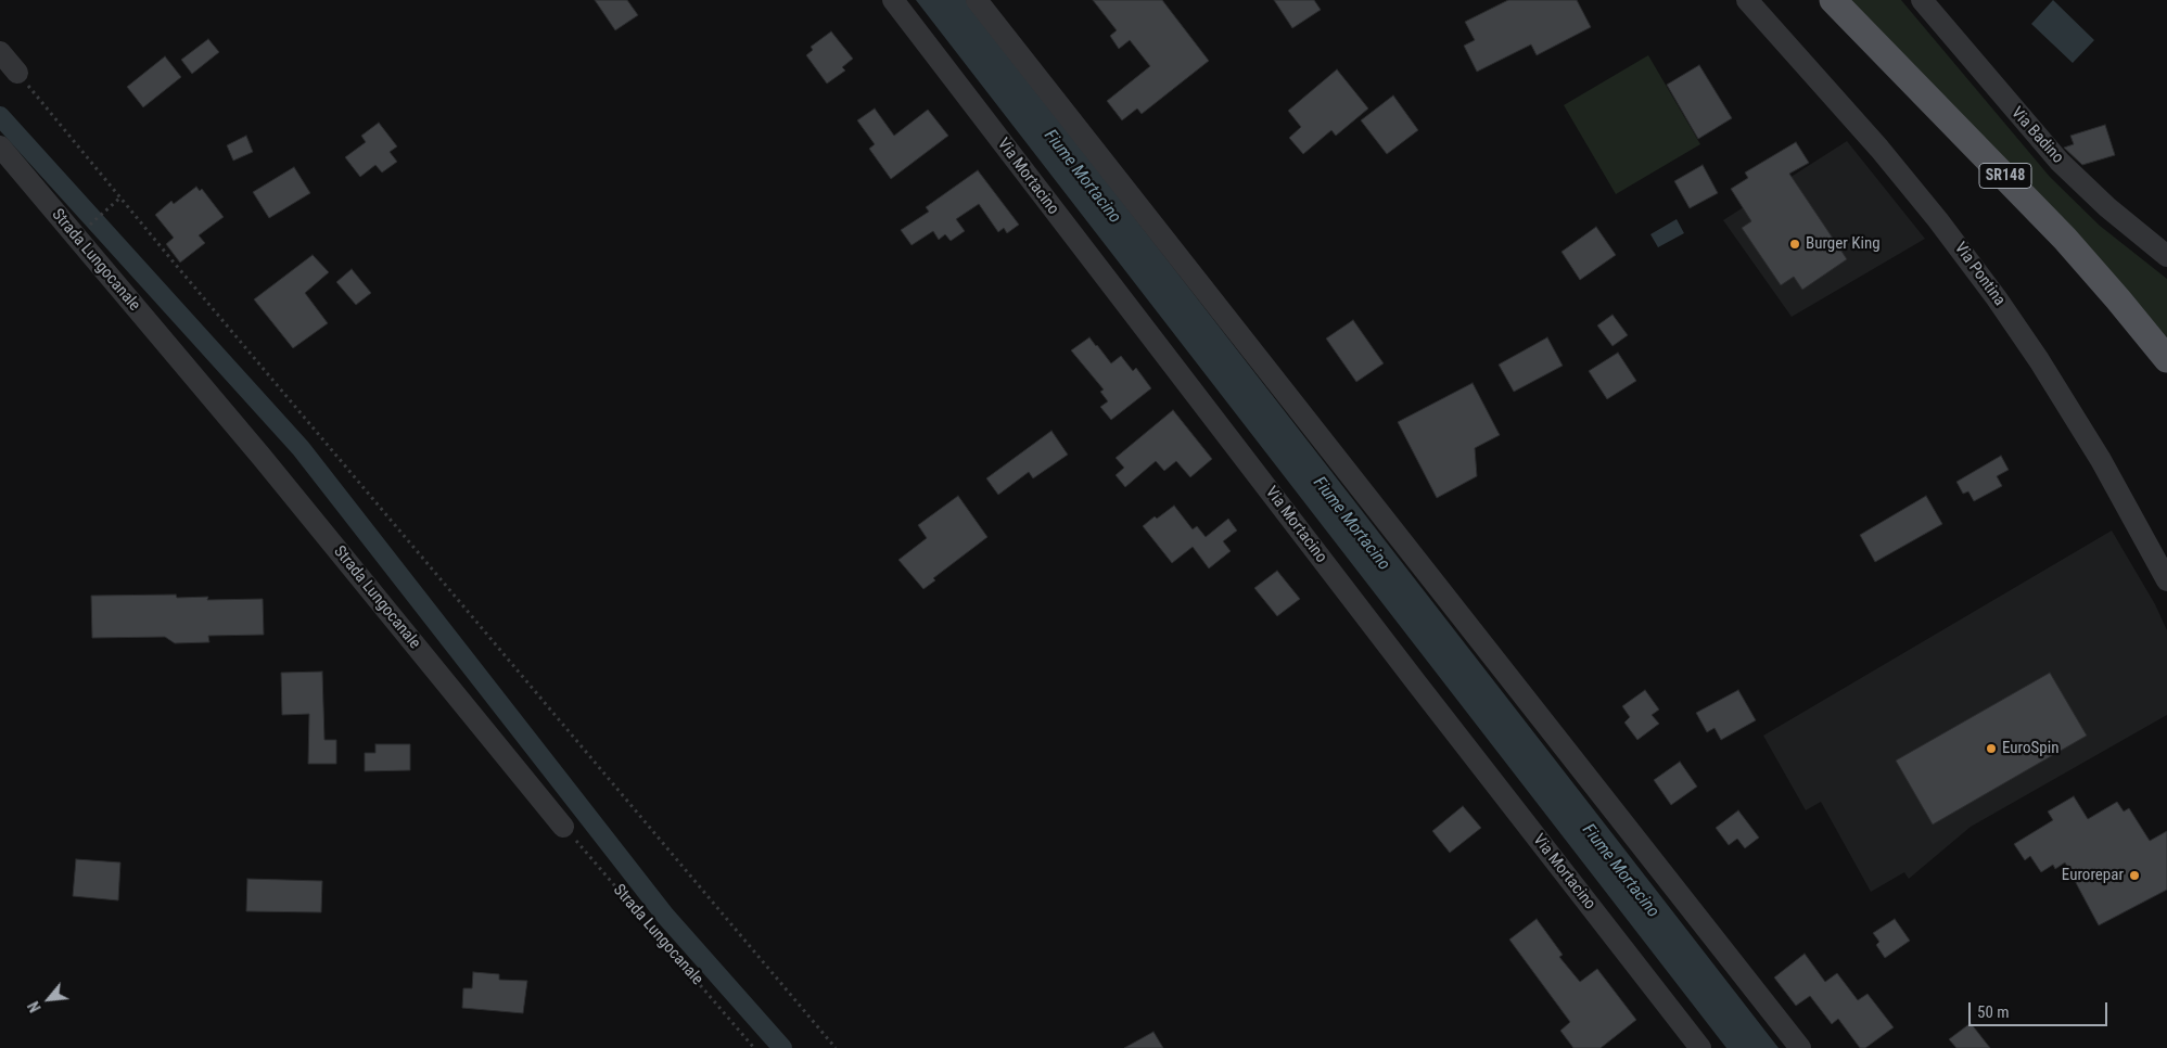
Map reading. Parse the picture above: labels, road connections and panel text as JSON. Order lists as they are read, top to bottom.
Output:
{
  "streets": {
    "main road": ["SR148"],
    "street": [
      "Via Badino",
      "Via Mortacino",
      "Strada Lungocanale",
      "Via Pontina"
    ]
  },
  "water": ["Fiume Mortacino"],
  "places": ["Burger King", "EuroSpin", "Eurorepar"],
  "scale_bar": "50 m",
  "north": "bottom left"
}
